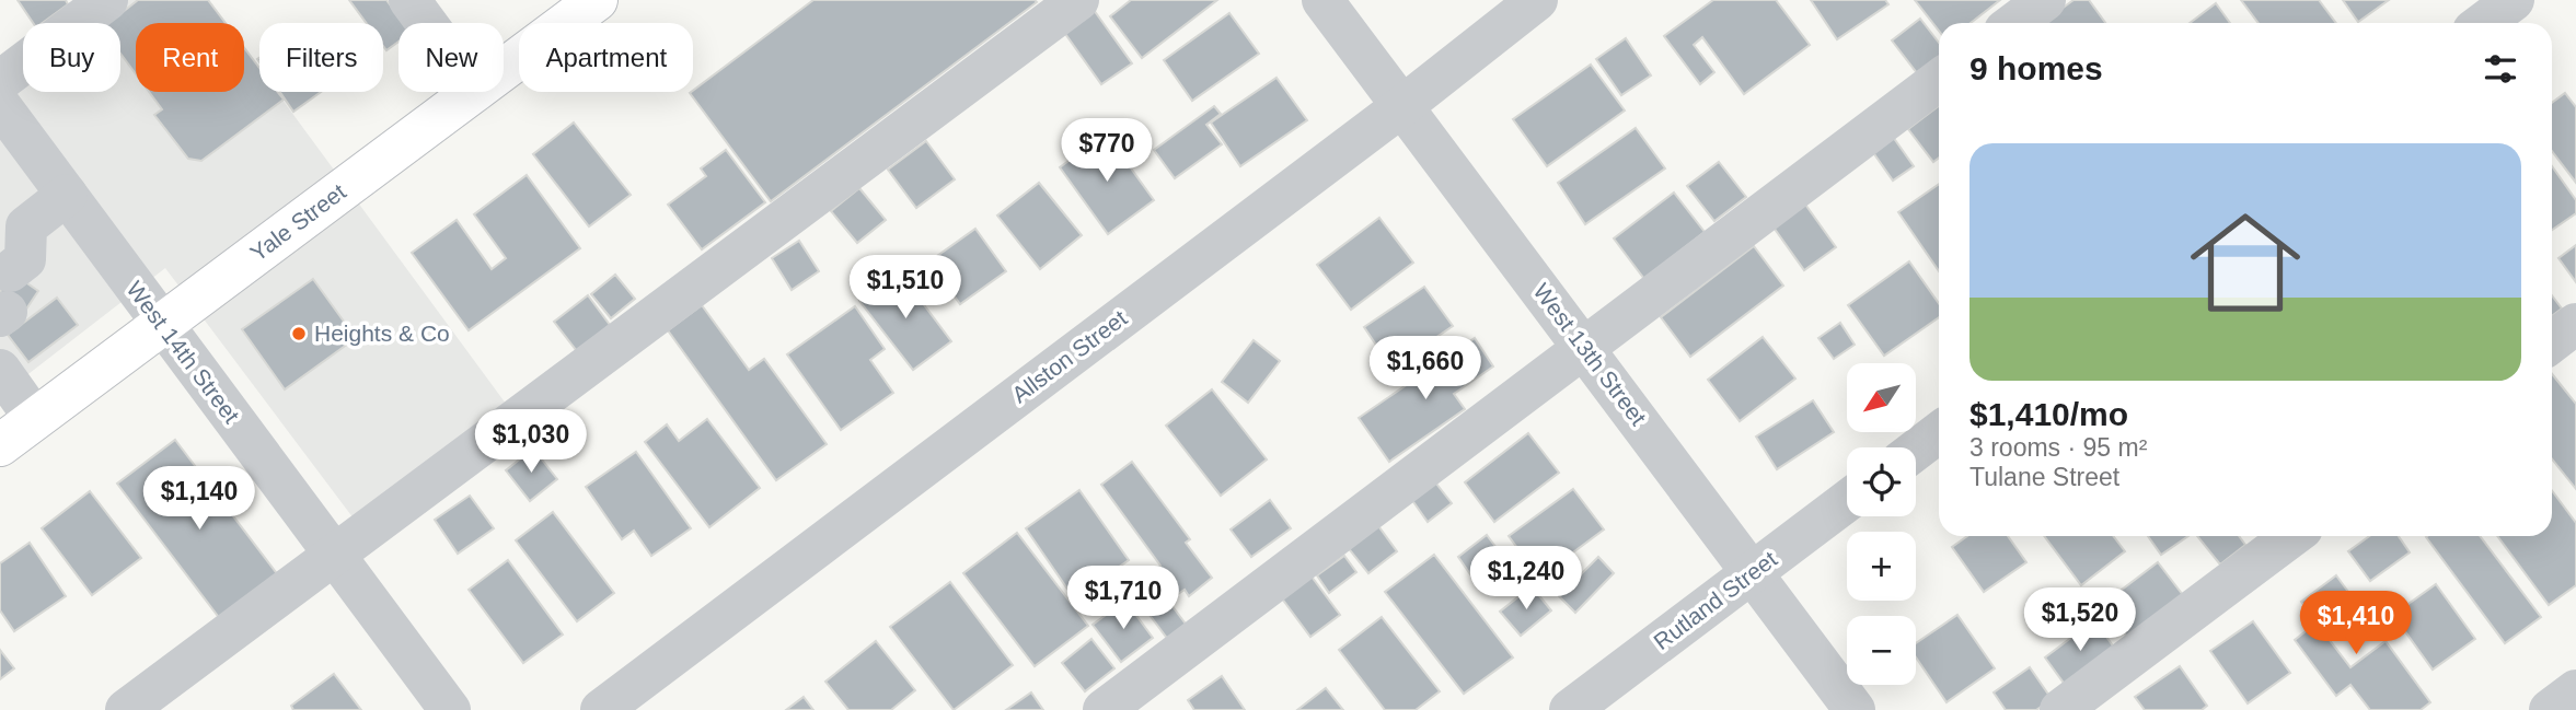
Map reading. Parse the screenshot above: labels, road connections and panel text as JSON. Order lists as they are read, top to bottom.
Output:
{
  "streets": {
    "main road": ["Yale Street"],
    "street": [
      "West 14th Street",
      "West 13th Street",
      "Allston Street",
      "Rutland Street"
    ]
  },
  "crossings": [
    ["Yale Street", "West 14th Street"],
    ["West 13th Street", "Allston Street"],
    ["West 13th Street", "Rutland Street"]
  ],
  "places": ["Heights & Co"],
  "north": "bottom left",
  "page": {
    "chip": [
      "Buy",
      "Rent",
      "Filters",
      "New",
      "Apartment"
    ],
    "heading": "9 homes",
    "list": [
      {
        "name": "$1,410/mo",
        "note": "3 rooms · 95 m² · Tulane Street"
      }
    ],
    "price": [
      "$770",
      "$1,510",
      "$1,660",
      "$1,030",
      "$1,140",
      "$1,240",
      "$1,710",
      "$1,520",
      "$1,410"
    ],
    "map_buttons": ["+", "−"]
  }
}
